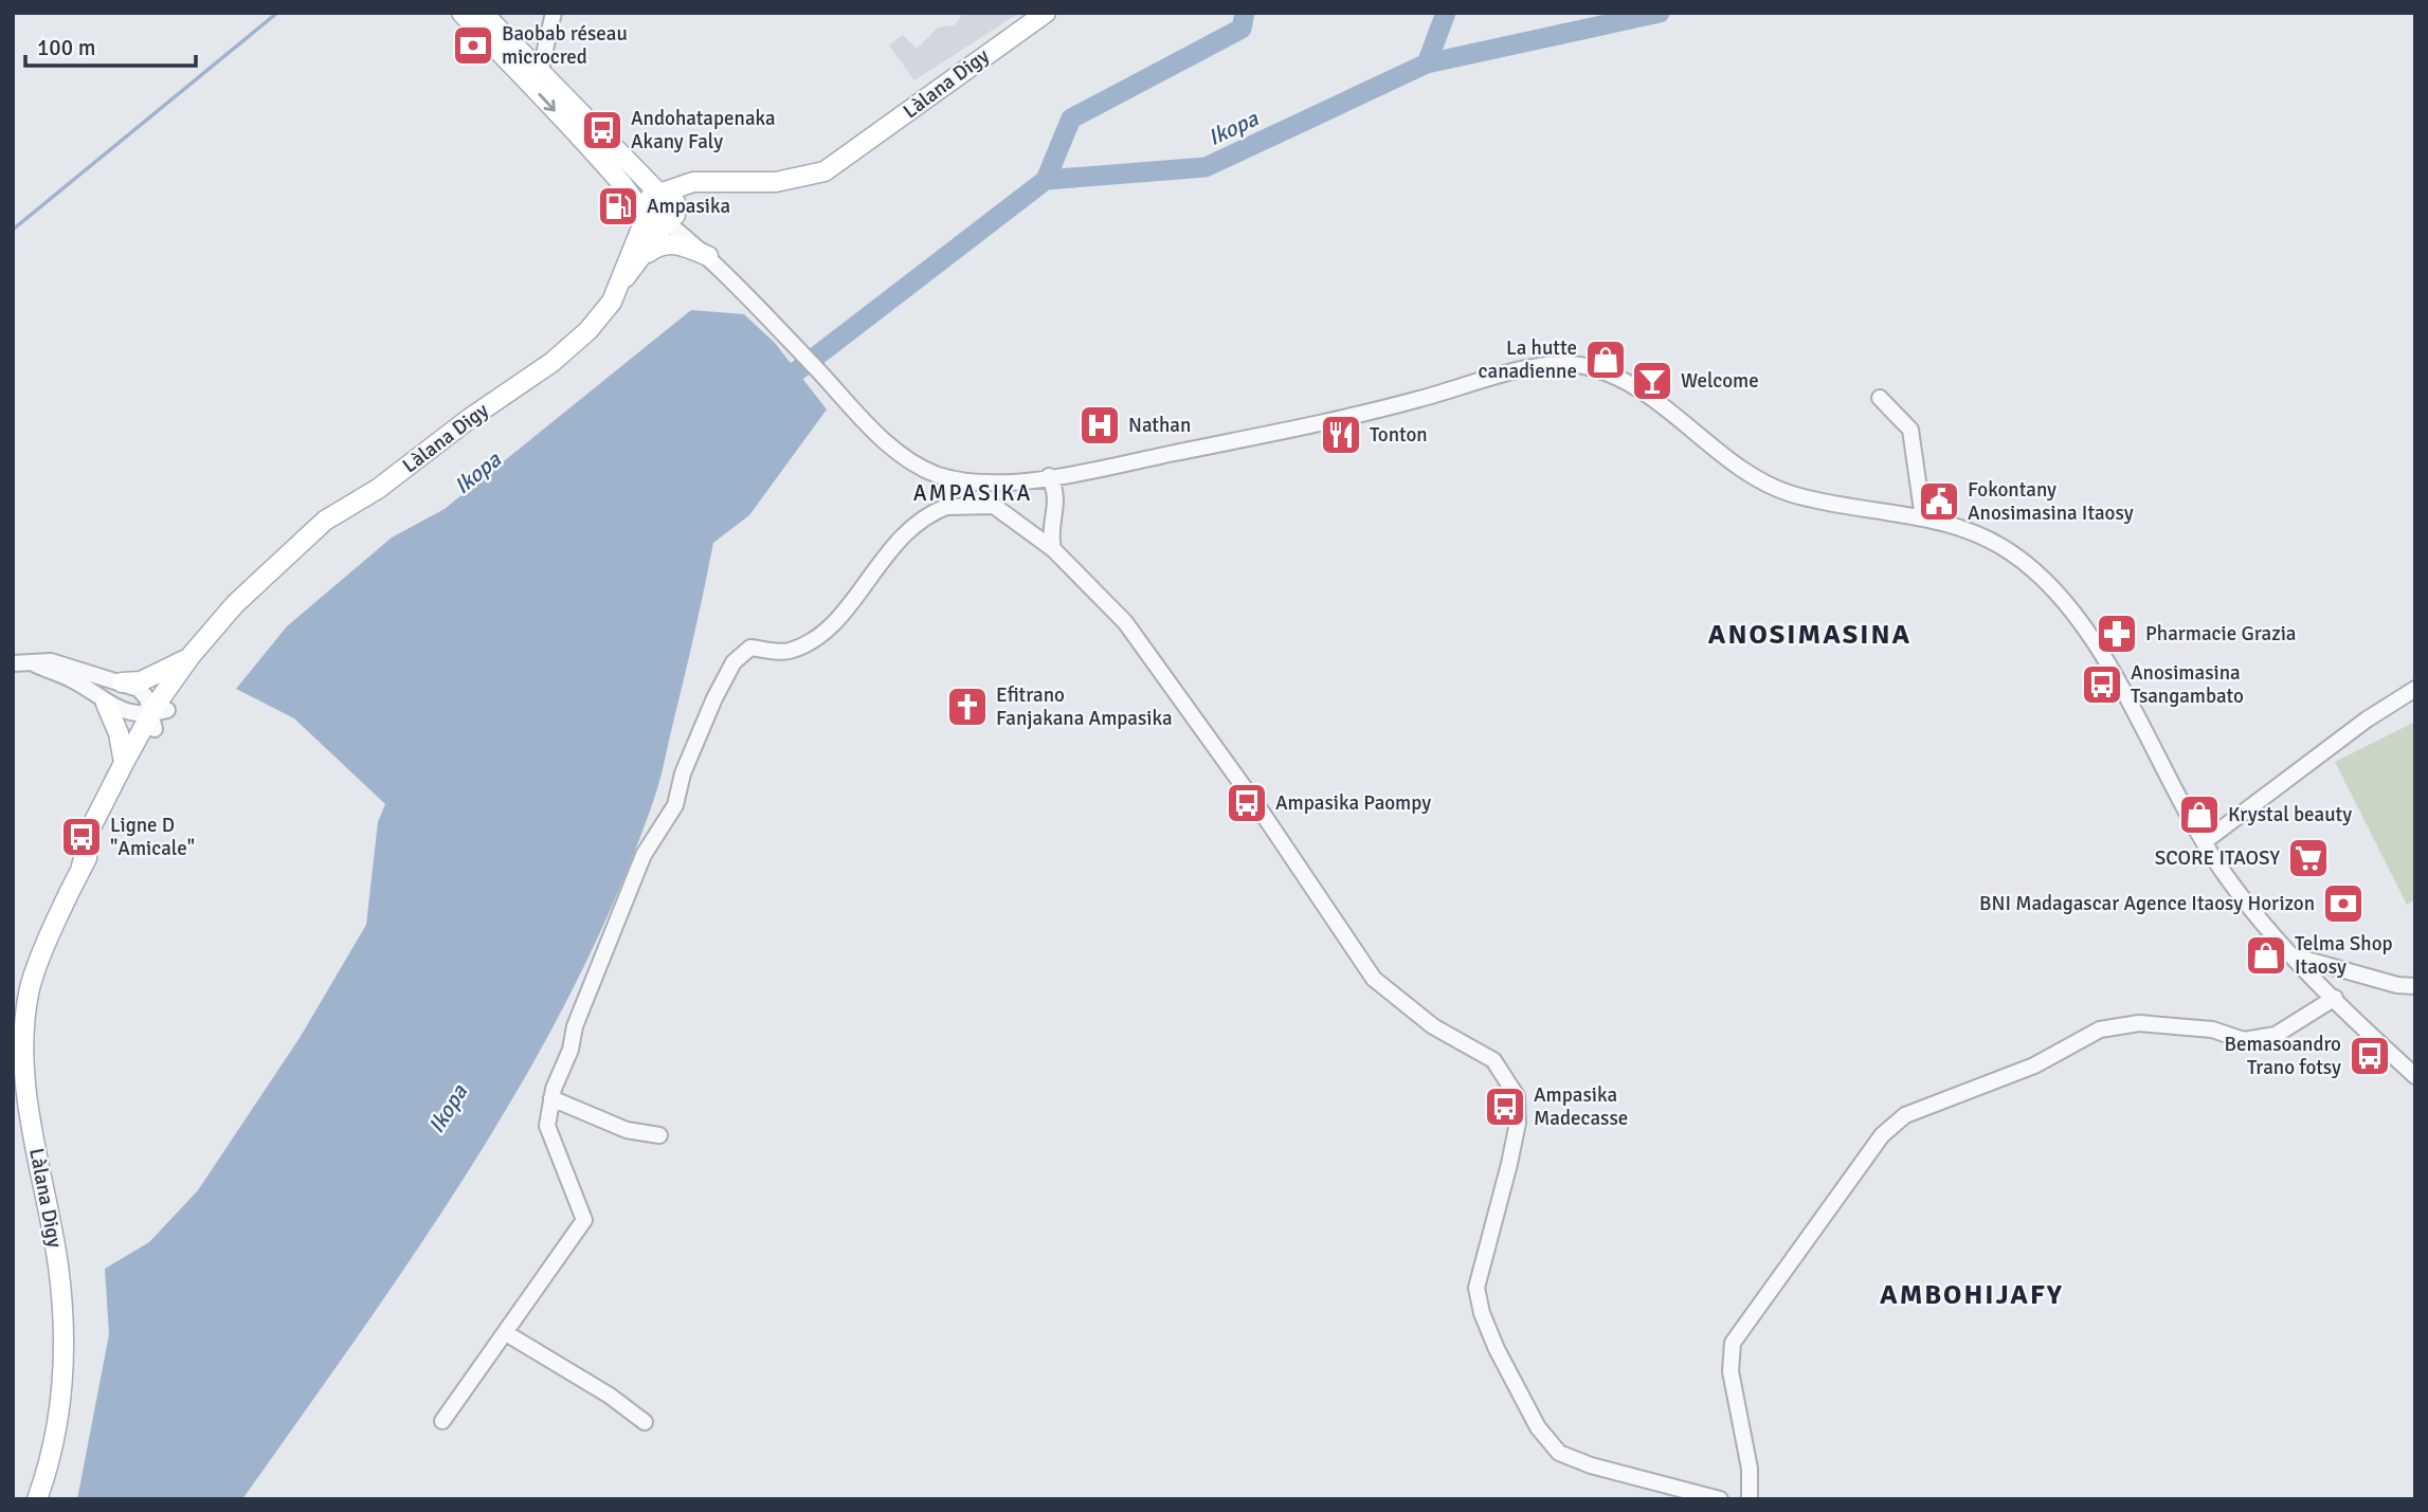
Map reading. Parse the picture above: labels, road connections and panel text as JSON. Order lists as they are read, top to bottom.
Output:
{
  "streets": {
    "main road": ["Làlana Digy"]
  },
  "districts": ["AMPASIKA", "ANOSIMASINA", "AMBOHIJAFY"],
  "water": ["Ikopa"],
  "places": {
    "bank": ["Baobab réseau microcred", "BNI Madagascar Agence Itaosy Horizon"],
    "bus stop": [
      "Andohatapenaka Akany Faly",
      "Anosimasina Tsangambato",
      "Ampasika Paompy",
      "Ligne D \"Amicale\"",
      "Bemasoandro Trano fotsy",
      "Ampasika Madecasse"
    ],
    "fuel station": ["Ampasika"],
    "shop": ["La hutte canadienne", "Krystal beauty", "Telma Shop Itaosy"],
    "bar": ["Welcome"],
    "hospital": ["Nathan"],
    "restaurant": ["Tonton"],
    "public building": ["Fokontany Anosimasina Itaosy"],
    "pharmacy": ["Pharmacie Grazia"],
    "church": ["Efitrano Fanjakana Ampasika"],
    "supermarket": ["SCORE ITAOSY"]
  },
  "scale_bar": "100 m"
}
